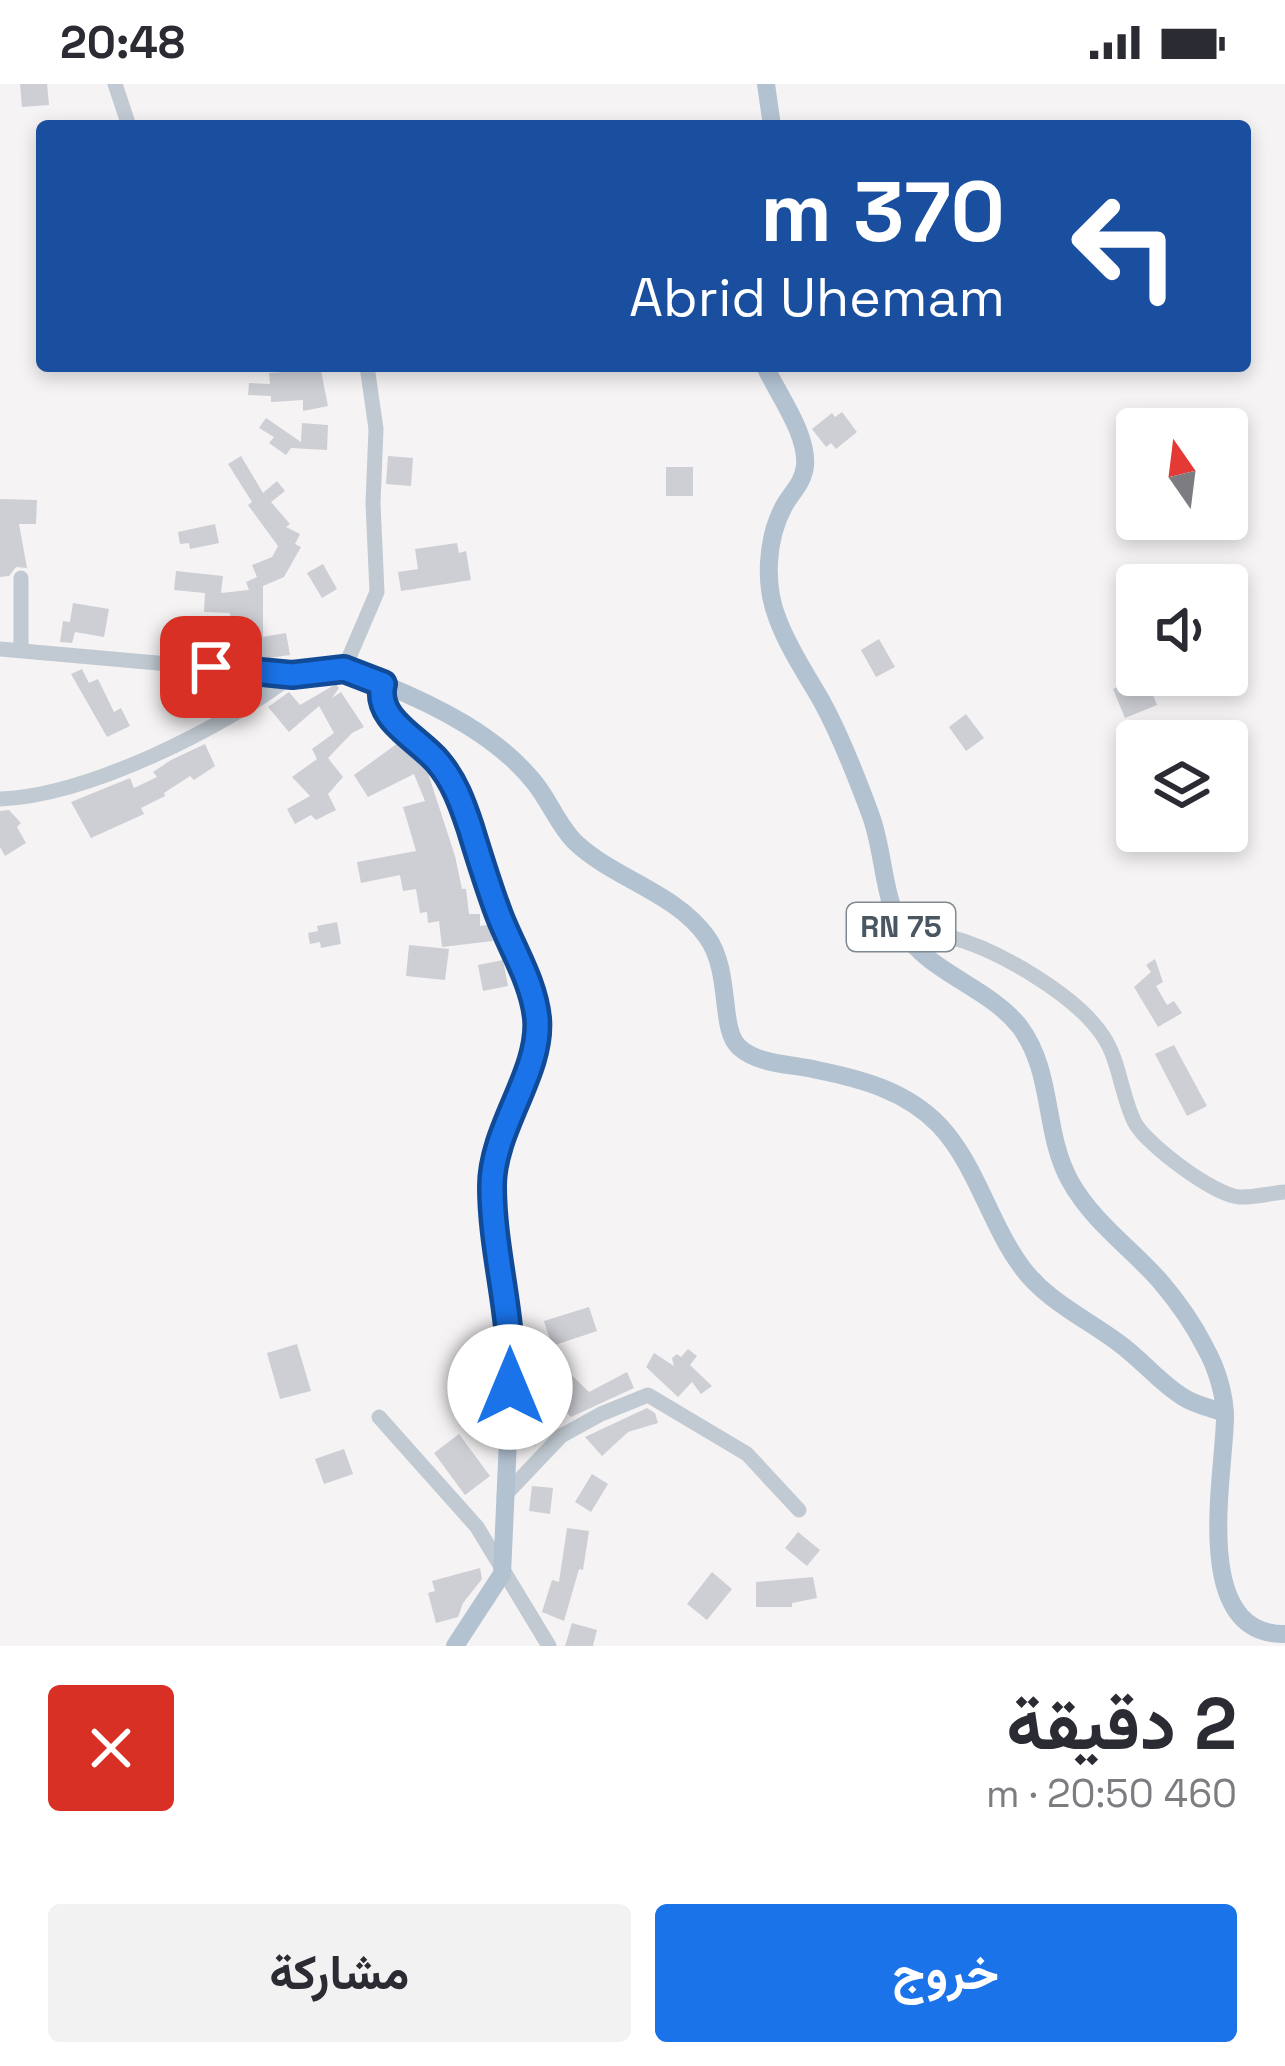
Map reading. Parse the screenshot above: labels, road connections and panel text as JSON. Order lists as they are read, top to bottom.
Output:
{
  "streets": {
    "main road": ["RN 75"]
  },
  "north": "top",
  "page": {
    "status": "20:48",
    "turn": ["370 m", "Abrid Uhemam"],
    "heading": ["2 دقيقة", "460 m · 20:50"],
    "buttons": ["خروج", "مشاركة"]
  }
}
